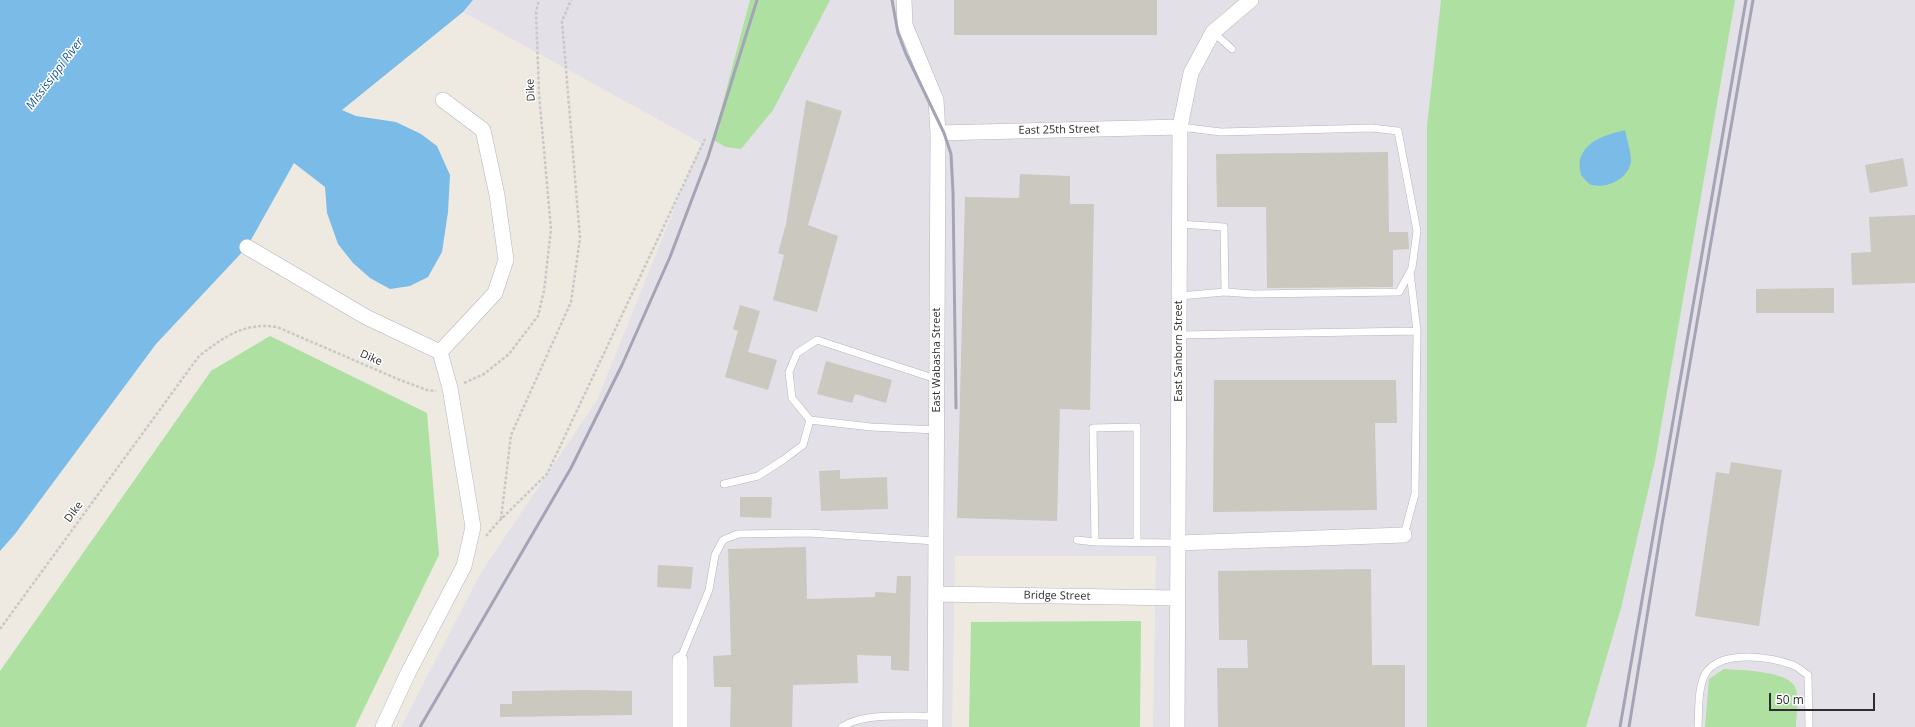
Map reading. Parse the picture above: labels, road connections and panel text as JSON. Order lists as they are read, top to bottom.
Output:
{
  "streets": {
    "street": [
      "East 25th Street",
      "East Sanborn Street",
      "East Wabasha Street",
      "Bridge Street"
    ],
    "path": ["Dike"]
  },
  "crossings": [
    ["East 25th Street", "East Sanborn Street"],
    ["East 25th Street", "East Wabasha Street"],
    ["East Sanborn Street", "Bridge Street"],
    ["East Wabasha Street", "Bridge Street"]
  ],
  "water": ["Mississippi River"],
  "scale_bar": "50 m"
}
